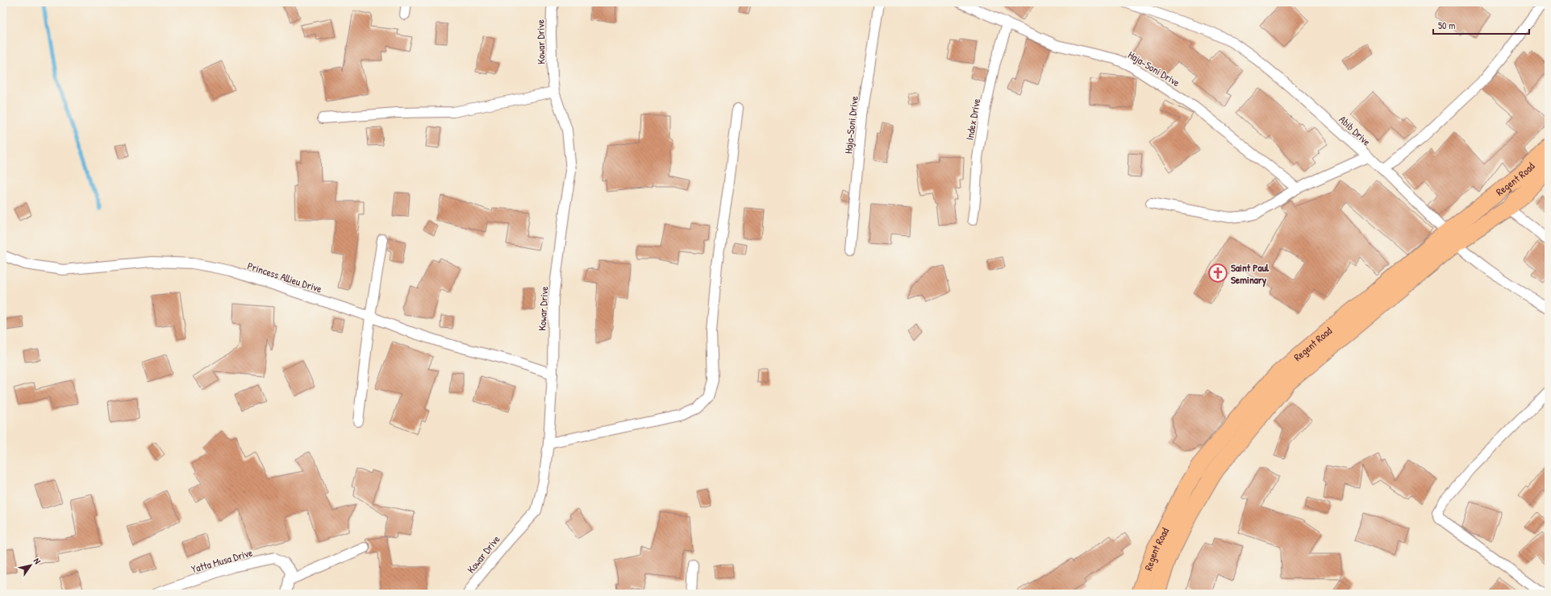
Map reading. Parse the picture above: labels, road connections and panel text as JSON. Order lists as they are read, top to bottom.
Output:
{
  "streets": {
    "main road": ["Regent Road"],
    "street": [
      "Kowar Drive",
      "Haja-Soni Drive",
      "Index Drive",
      "Abib Drive",
      "Princess Allieu Drive",
      "Yatta Musa Drive"
    ]
  },
  "crossings": [
    ["Kowar Drive", "Princess Allieu Drive"],
    ["Haja-Soni Drive", "Index Drive"],
    ["Abib Drive", "Regent Road"]
  ],
  "places": {
    "church": ["Saint Paul Seminary"]
  },
  "scale_bar": "50 m",
  "north": "top right"
}
